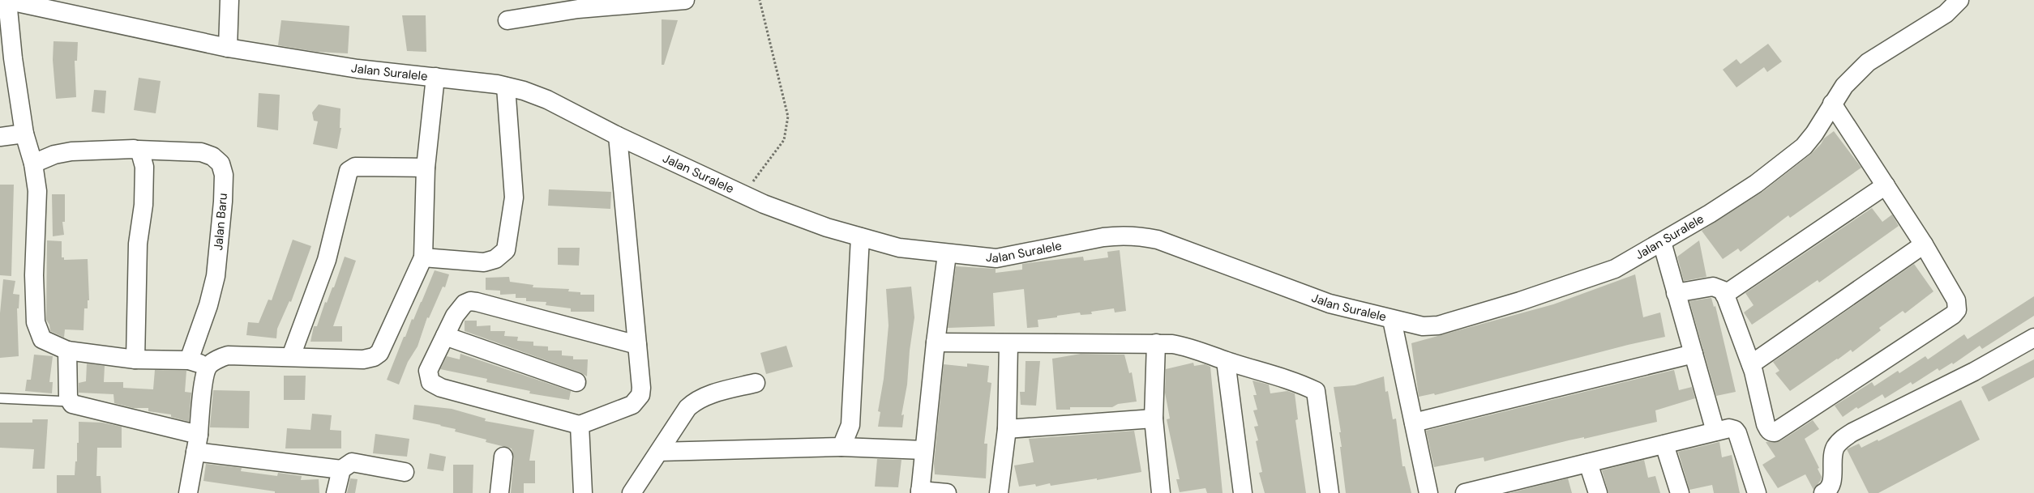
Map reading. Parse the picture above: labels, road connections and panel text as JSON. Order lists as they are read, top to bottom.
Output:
{
  "streets": {
    "street": ["Jalan Suralele", "Jalan Baru"]
  }
}
